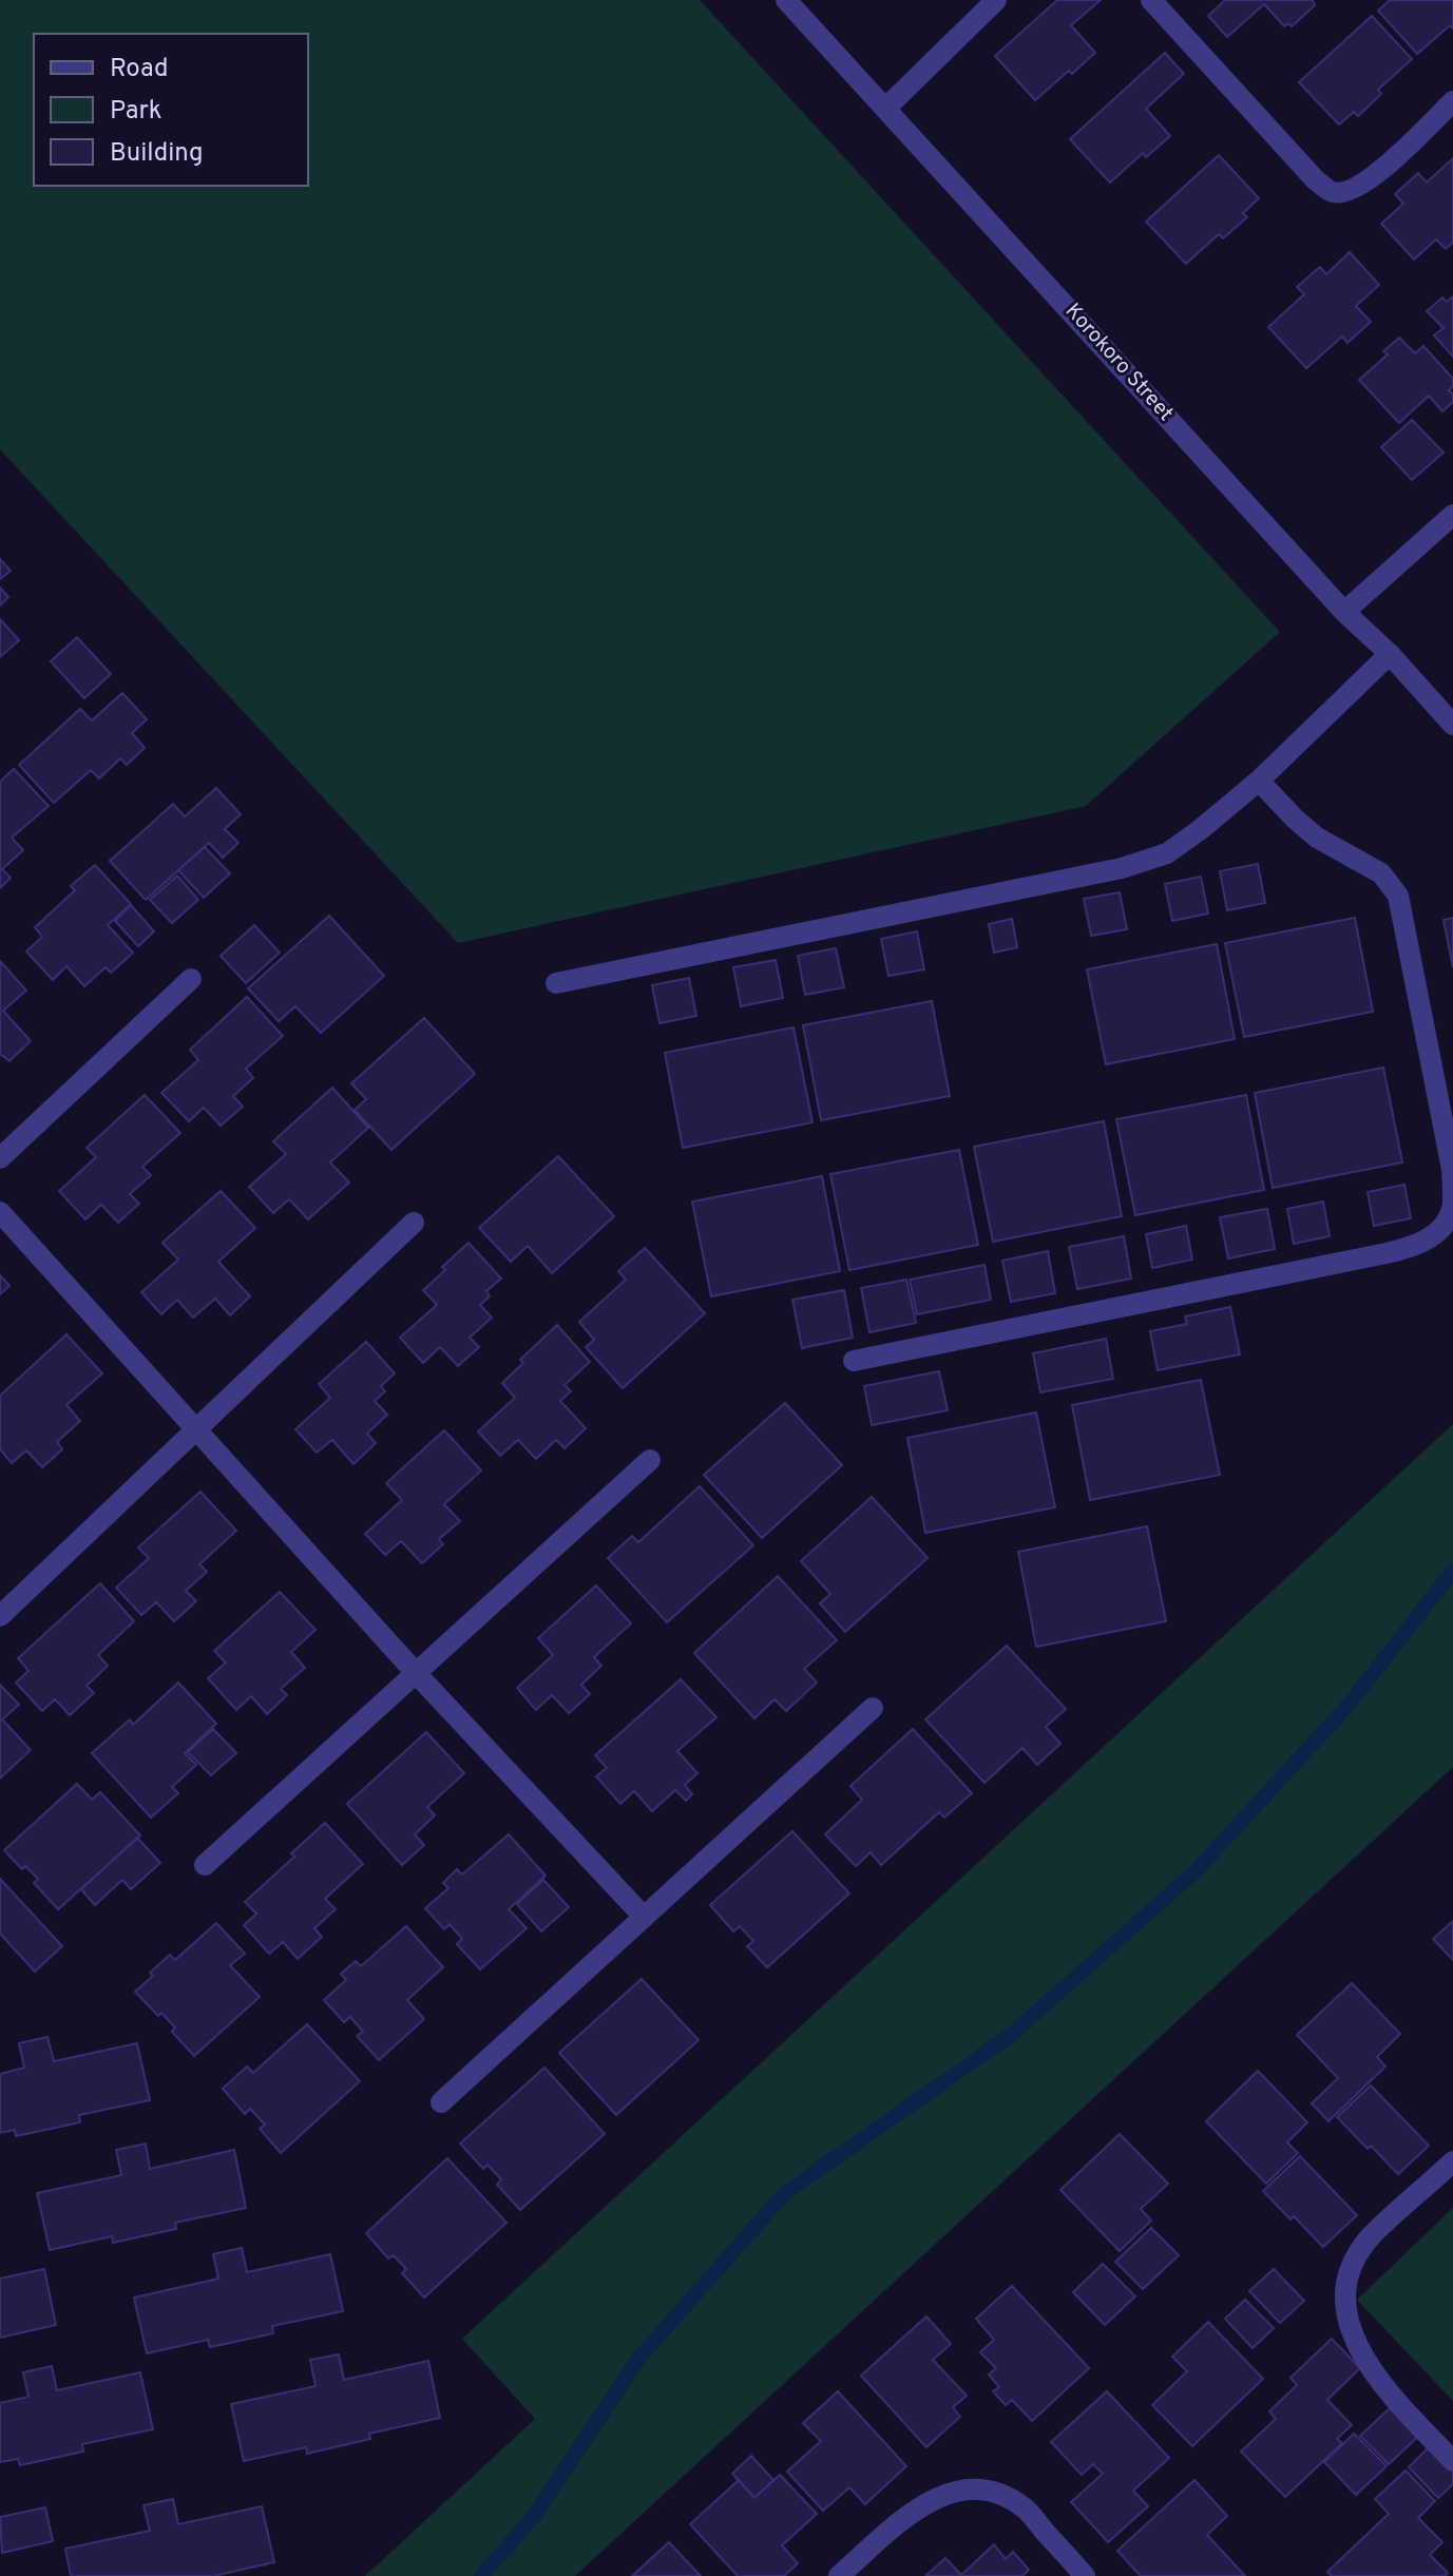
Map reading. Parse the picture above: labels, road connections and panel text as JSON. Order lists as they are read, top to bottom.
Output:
{
  "streets": {
    "street": ["Korokoro Street"]
  },
  "legend": ["Road", "Park", "Building"]
}
